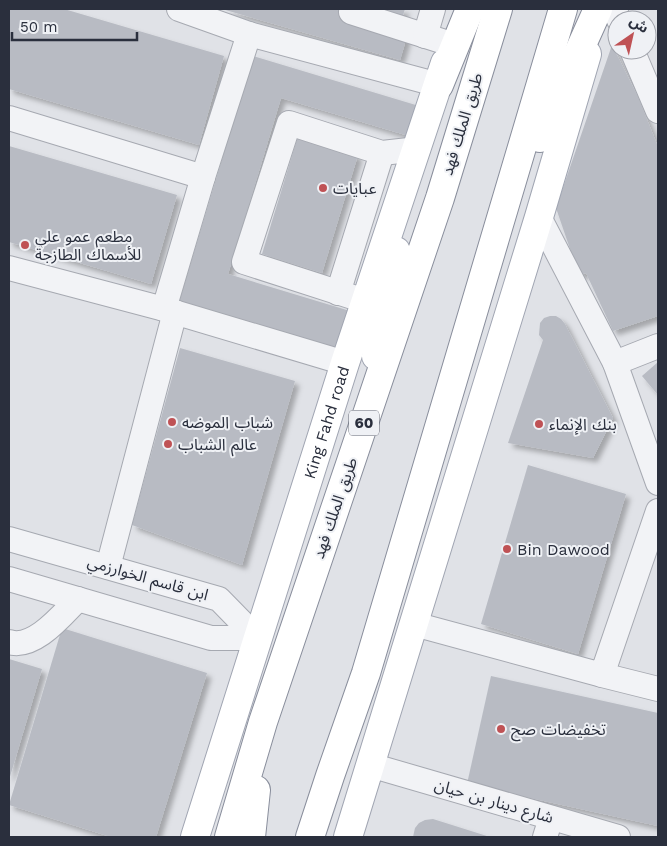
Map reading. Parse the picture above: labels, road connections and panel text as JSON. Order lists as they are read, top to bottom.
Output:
{
  "streets": {
    "main road": ["طريق الملك فهد", "King Fahd road", "60"],
    "street": ["ابن قاسم الخوارزمي", "شارع دينار بن حيان"]
  },
  "crossings": [
    ["King Fahd road", "ابن قاسم الخوارزمي"]
  ],
  "places": [
    "عبايات",
    "مطعم عمو علي للأسماك الطازجة",
    "شباب الموضه",
    "بنك الإنماء",
    "عالم الشباب",
    "Bin Dawood",
    "تخفيضات صح"
  ],
  "scale_bar": "50 m",
  "north": "top right"
}
